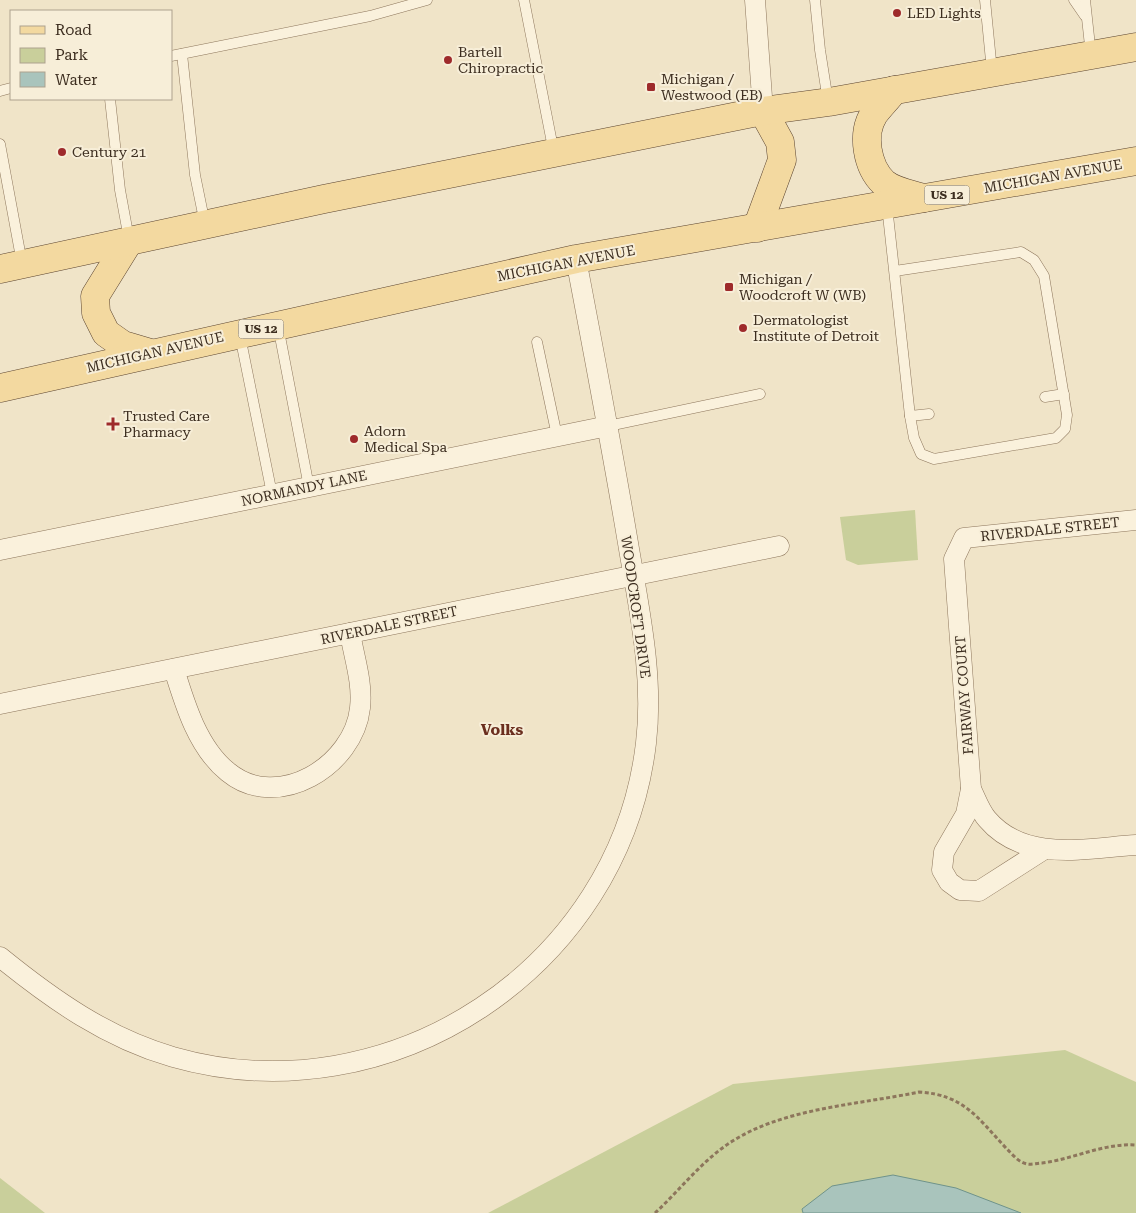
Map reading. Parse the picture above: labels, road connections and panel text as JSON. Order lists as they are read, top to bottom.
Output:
{
  "streets": {
    "main road": ["MICHIGAN AVENUE", "US 12"],
    "street": [
      "NORMANDY LANE",
      "RIVERDALE STREET",
      "WOODCROFT DRIVE",
      "FAIRWAY COURT"
    ]
  },
  "crossings": [
    ["MICHIGAN AVENUE", "WOODCROFT DRIVE"],
    ["NORMANDY LANE", "WOODCROFT DRIVE"],
    ["RIVERDALE STREET", "WOODCROFT DRIVE"],
    ["RIVERDALE STREET", "FAIRWAY COURT"]
  ],
  "districts": ["Volks"],
  "places": {
    "other": [
      "LED Lights",
      "Bartell Chiropractic",
      "Century 21",
      "Dermatologist Institute of Detroit",
      "Adorn Medical Spa"
    ],
    "transit": ["Michigan / Westwood (EB)", "Michigan / Woodcroft W (WB)"],
    "health": ["Trusted Care Pharmacy"]
  },
  "legend": ["Road", "Park", "Water"]
}
